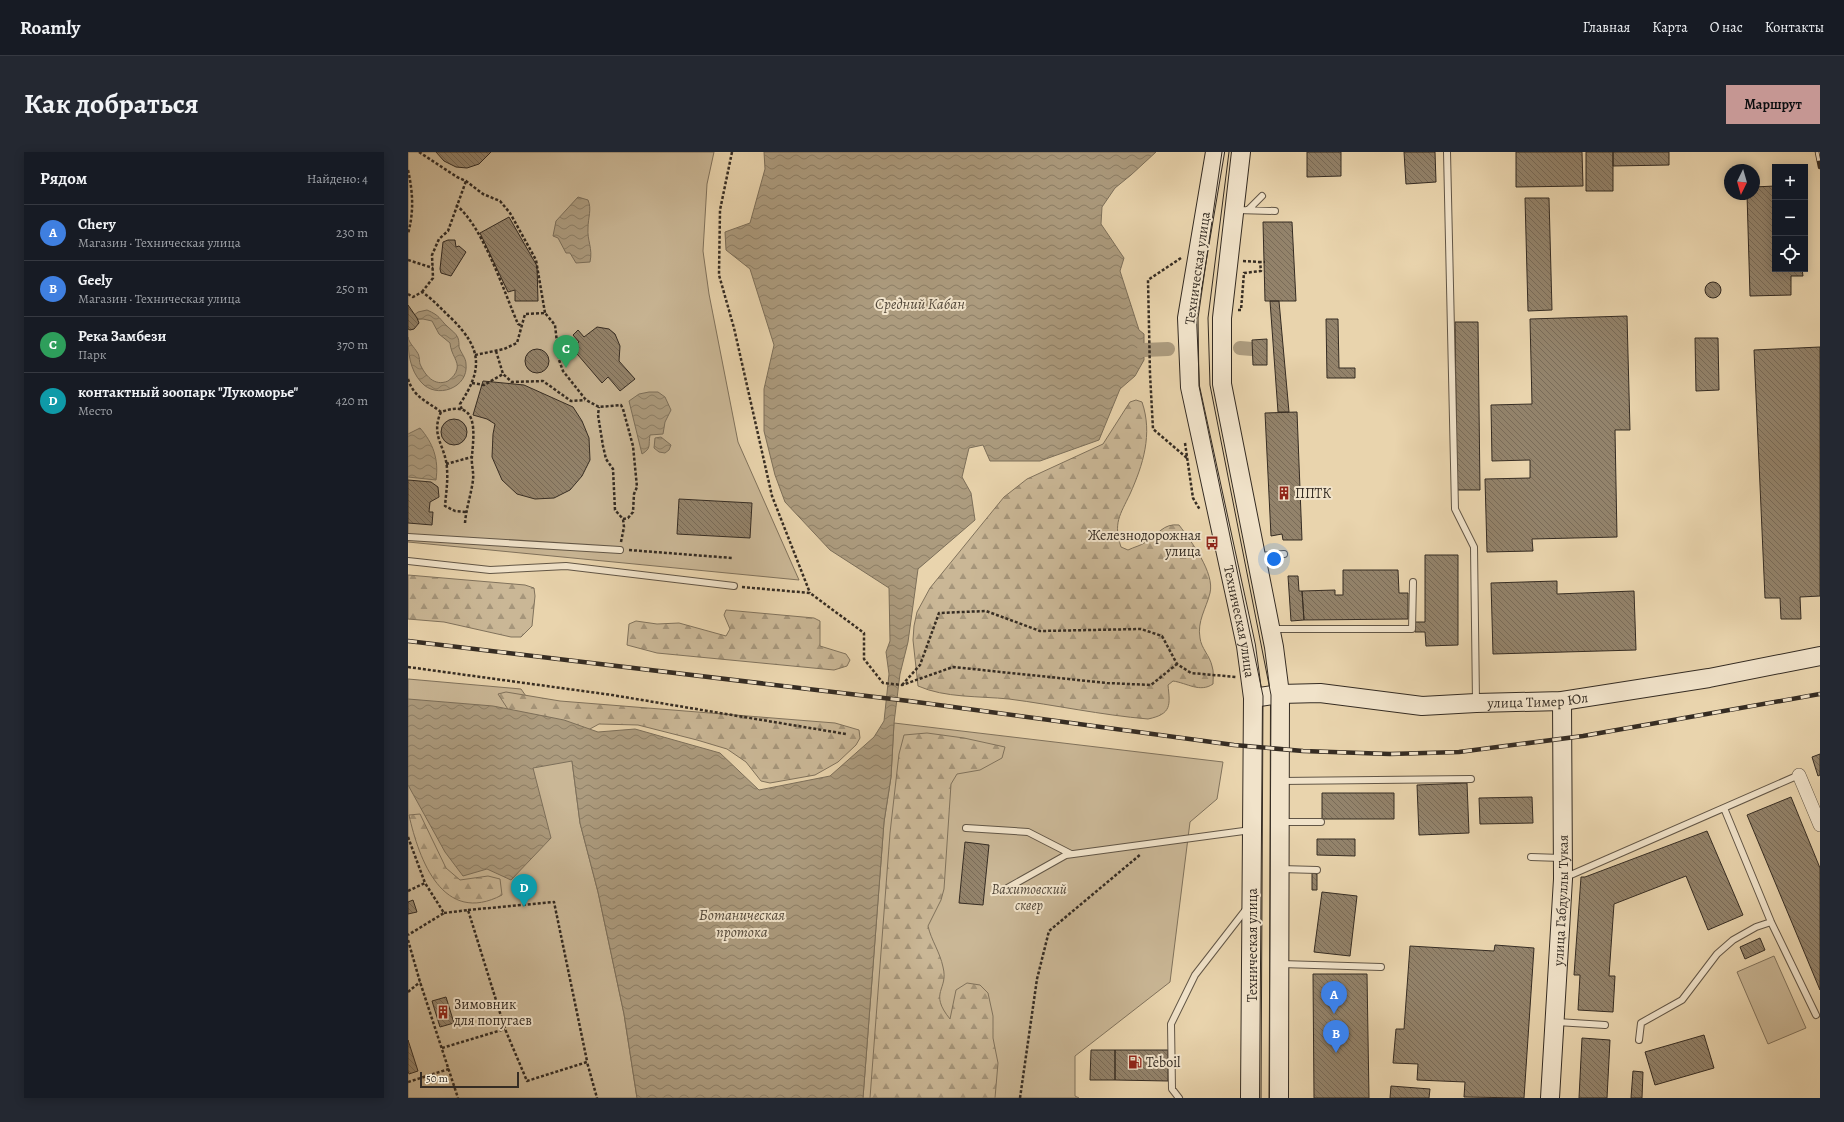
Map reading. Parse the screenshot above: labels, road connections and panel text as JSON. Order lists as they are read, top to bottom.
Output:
{
  "streets": {
    "main road": ["Техническая улица", "улица Тимер Юл", "улица Габдуллы Тукая"]
  },
  "crossings": [
    ["Техническая улица", "улица Тимер Юл"],
    ["улица Тимер Юл", "улица Габдуллы Тукая"]
  ],
  "water": ["Средний Кабан", "Ботаническая протока"],
  "parks": ["Вахитовский сквер"],
  "places": {
    "building": ["ППТК", "Зимовник для попугаев"],
    "bus stop": ["Железнодорожная улица"],
    "fuel station": ["Teboil"]
  },
  "scale_bar": "50 m",
  "north": "bottom",
  "page": {
    "header": "Roamly",
    "nav": [
      "Главная",
      "Карта",
      "О нас",
      "Контакты"
    ],
    "title": "Как добраться",
    "buttons": "Маршрут",
    "heading": ["Рядом", "Найдено: 4"],
    "map_buttons": ["+", "−"],
    "list": [
      {
        "mark": "A",
        "name": "Chery",
        "note": "Магазин · Техническая улица",
        "value": "230 m"
      },
      {
        "mark": "B",
        "name": "Geely",
        "note": "Магазин · Техническая улица",
        "value": "250 m"
      },
      {
        "mark": "C",
        "name": "Река Замбези",
        "note": "Парк",
        "value": "370 m"
      },
      {
        "mark": "D",
        "name": "контактный зоопарк \"Лукоморье\"",
        "note": "Место",
        "value": "420 m"
      }
    ],
    "pins": [
      "C",
      "D",
      "A",
      "B"
    ],
    "scale": "50 m"
  }
}
